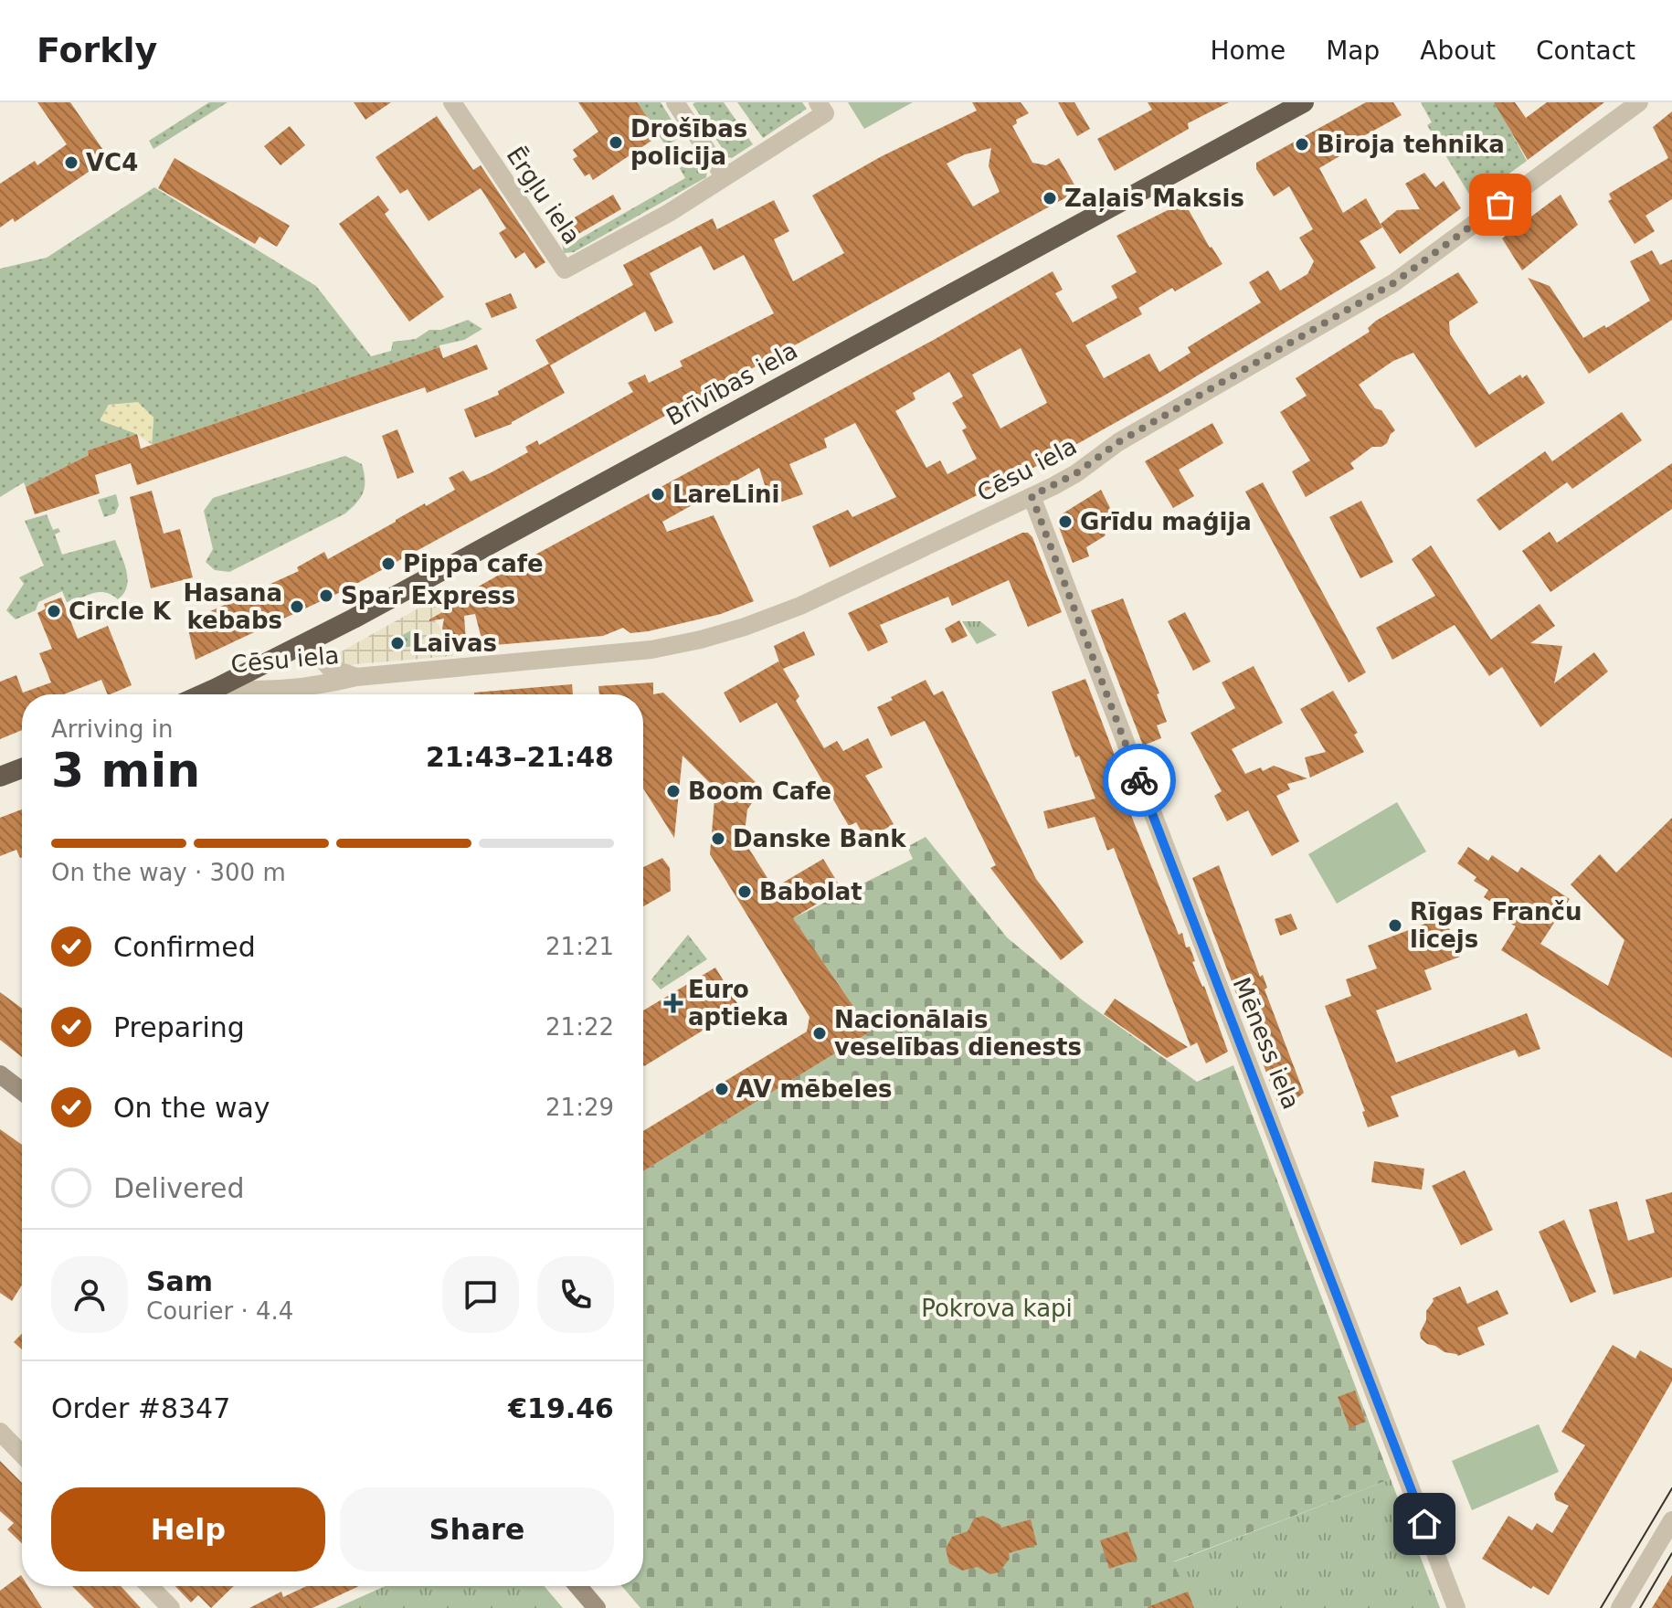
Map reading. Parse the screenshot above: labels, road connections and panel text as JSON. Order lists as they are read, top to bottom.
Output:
{
  "streets": {
    "highway": ["Brīvības iela"],
    "street": ["Ērgļu iela", "Cēsu iela", "Mēness iela"]
  },
  "crossings": [
    ["Brīvības iela", "Cēsu iela"],
    ["Cēsu iela", "Mēness iela"]
  ],
  "parks": ["Pokrova kapi"],
  "places": {
    "other": [
      "Drošības policija",
      "Biroja tehnika",
      "VC4",
      "Zaļais Maksis",
      "LareLini",
      "Grīdu maģija",
      "Pippa cafe",
      "Spar Express",
      "Hasana kebabs",
      "Circle K",
      "Laivas",
      "Boom Cafe",
      "Danske Bank",
      "Babolat",
      "Rīgas Franču licejs",
      "Nacionālais veselības dienests",
      "AV mēbeles"
    ],
    "health": ["Euro aptieka"]
  },
  "page": {
    "header": "Forkly",
    "nav": [
      "Home",
      "Map",
      "About",
      "Contact"
    ],
    "heading": ["3 min", "Arriving in", "21:43–21:48"],
    "panel": [
      "Sam",
      "Courier · 4.4",
      "Order #8347",
      "€19.46"
    ],
    "bar": "On the way · 300 m",
    "list": [
      ["Confirmed", "21:21"],
      ["Preparing", "21:22"],
      ["On the way", "21:29"],
      "Delivered"
    ],
    "buttons": ["Help", "Share"]
  }
}
